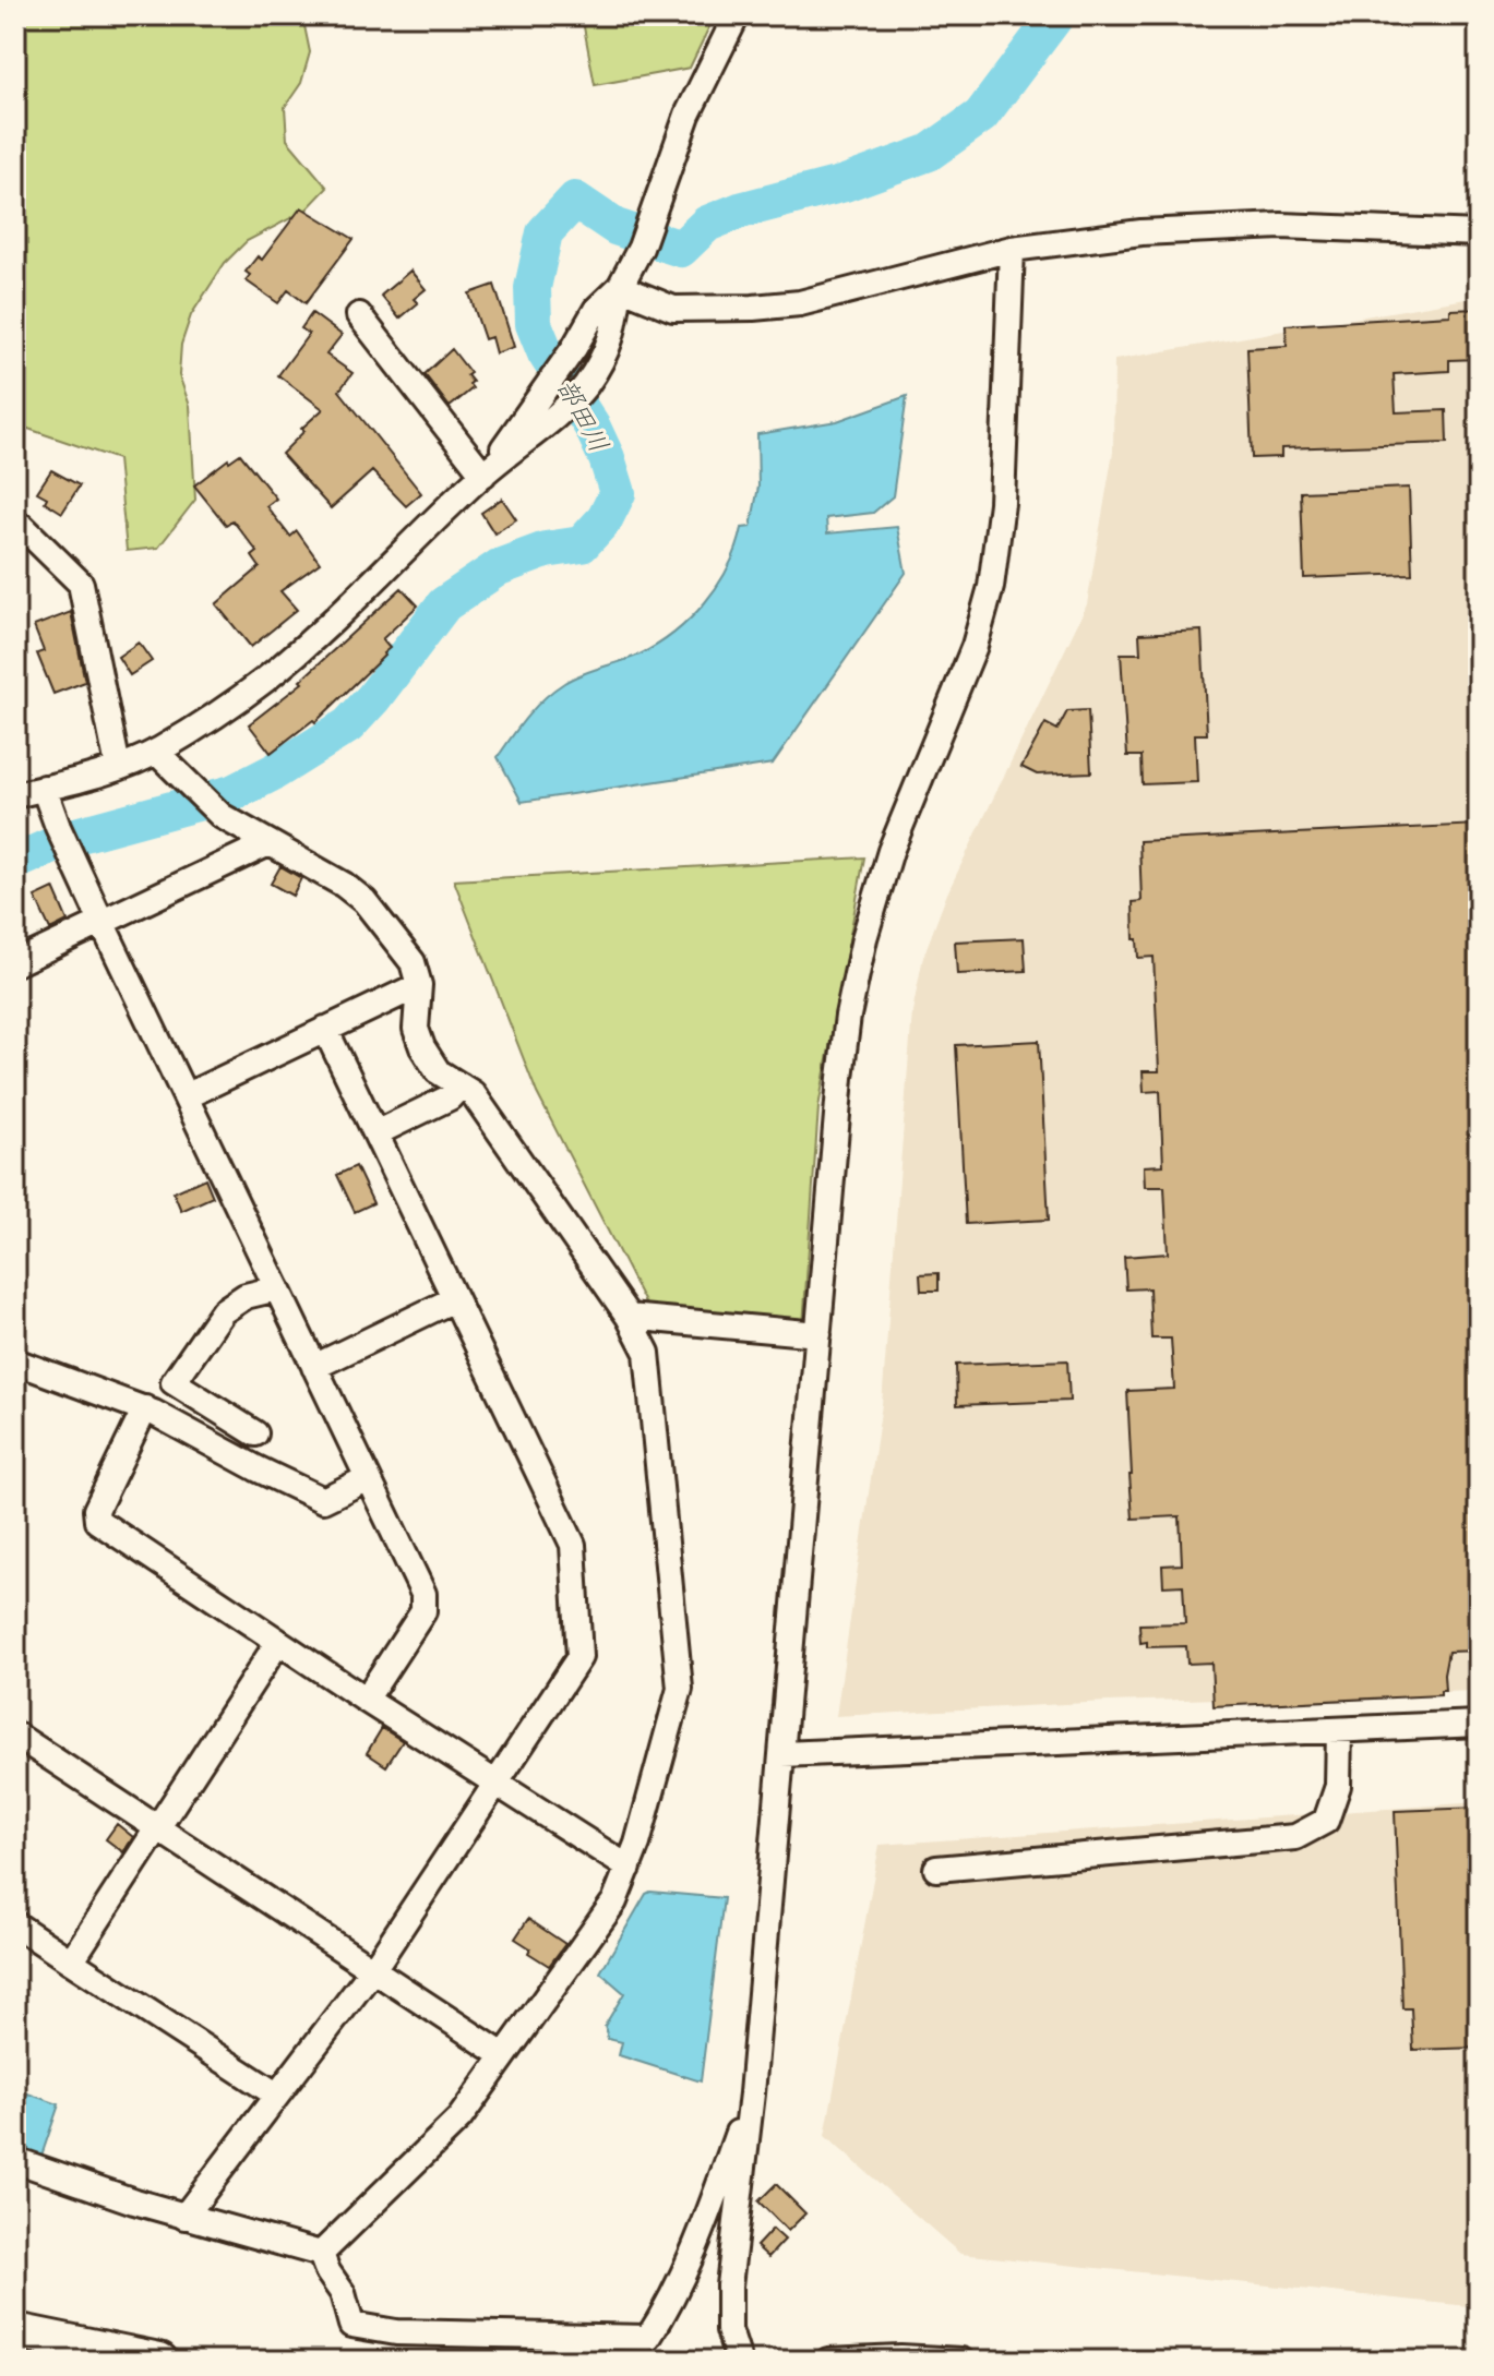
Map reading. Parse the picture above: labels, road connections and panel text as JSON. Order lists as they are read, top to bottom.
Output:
{
  "water": ["部田川"]
}
